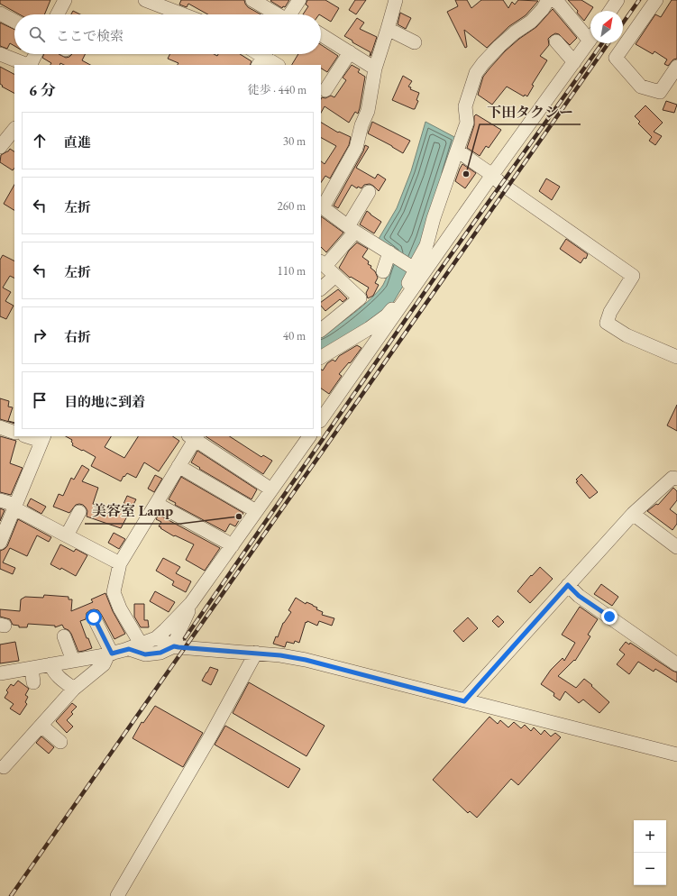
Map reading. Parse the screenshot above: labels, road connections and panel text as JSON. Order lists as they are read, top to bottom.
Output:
{
  "places": ["下田タクシー", "美容室 Lamp"],
  "north": "top right",
  "page": {
    "search": "ここで検索",
    "heading": ["6 分", "徒歩 · 440 m"],
    "list": [
      ["直進", "30 m"],
      ["左折", "260 m"],
      ["左折", "110 m"],
      ["右折", "40 m"],
      "目的地に到着"
    ],
    "map_buttons": ["+", "−"]
  }
}
